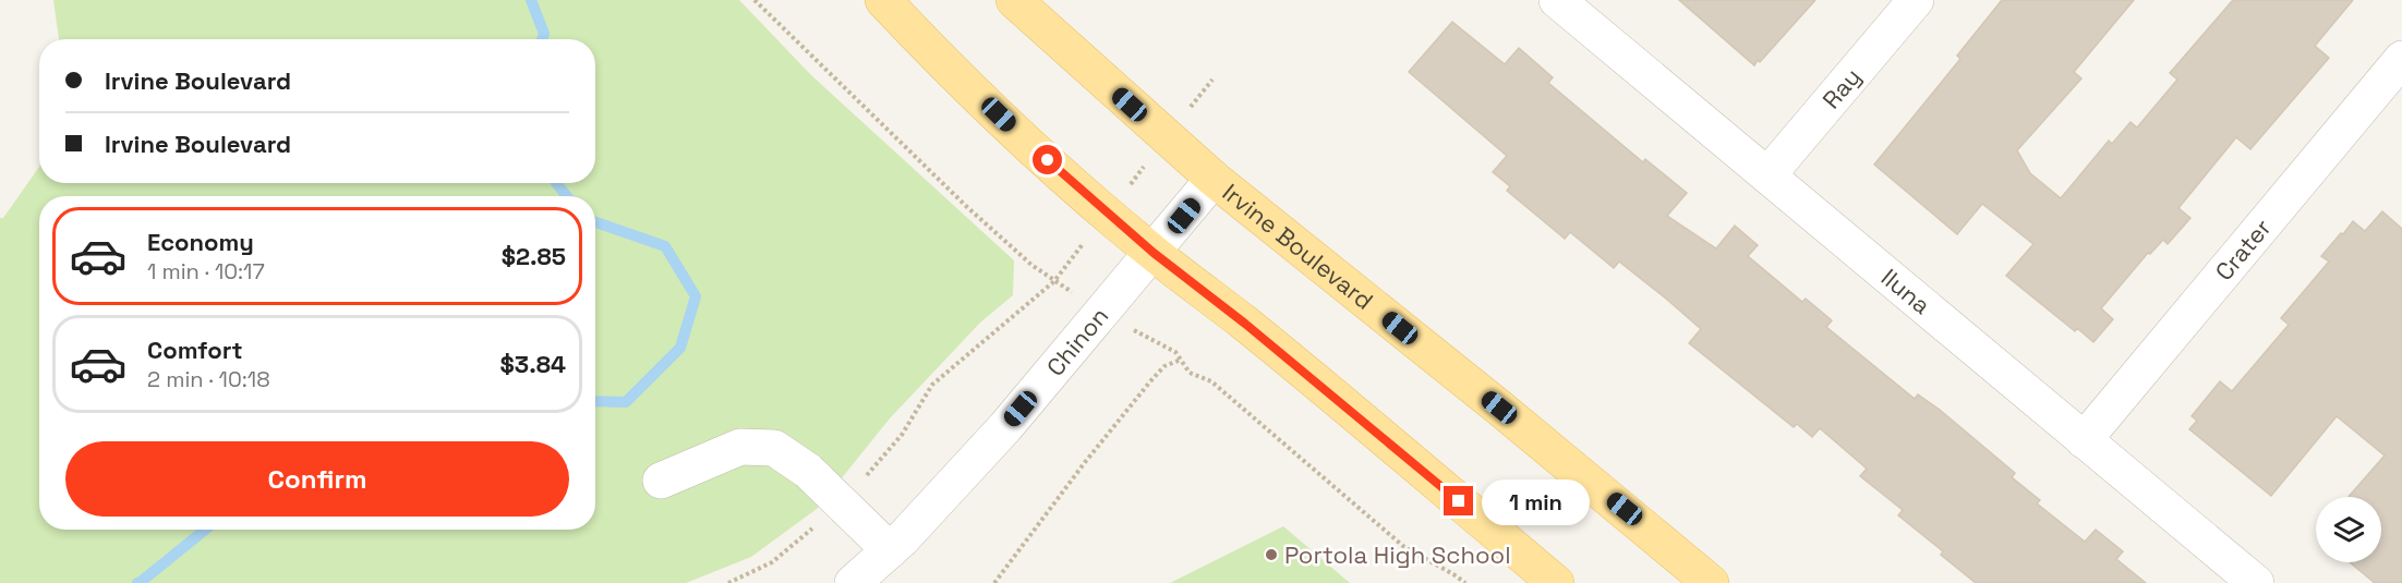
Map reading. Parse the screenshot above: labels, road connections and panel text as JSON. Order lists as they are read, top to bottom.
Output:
{
  "streets": {
    "main road": ["Irvine Boulevard"],
    "street": [
      "Ray",
      "Crater",
      "Iluna",
      "Chinon"
    ]
  },
  "crossings": [
    ["Ray", "Iluna"],
    ["Irvine Boulevard", "Chinon"],
    ["Crater", "Iluna"]
  ],
  "places": ["Portola High School"],
  "page": {
    "banner": ["Irvine Boulevard", "Irvine Boulevard"],
    "list": [
      {
        "name": "Economy",
        "note": "1 min · 10:17",
        "value": "$2.85"
      },
      {
        "name": "Comfort",
        "note": "2 min · 10:18",
        "value": "$3.84"
      }
    ],
    "buttons": "Confirm",
    "bubble": "1 min"
  }
}
